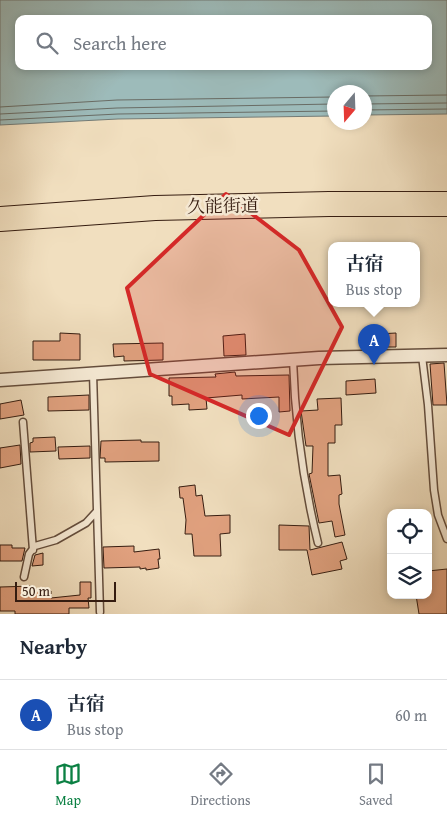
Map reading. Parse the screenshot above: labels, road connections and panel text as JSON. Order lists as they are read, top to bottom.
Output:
{
  "streets": {
    "highway": ["久能街道"]
  },
  "scale_bar": "50 m",
  "north": "bottom",
  "page": {
    "search": "Search here",
    "popup": ["古宿", "Bus stop"],
    "pins": "A",
    "scale": "50 m",
    "heading": "Nearby",
    "list": [
      {
        "mark": "A",
        "name": "古宿",
        "note": "Bus stop",
        "value": "60 m"
      }
    ],
    "nav": ["Map", "Directions", "Saved"]
  }
}
